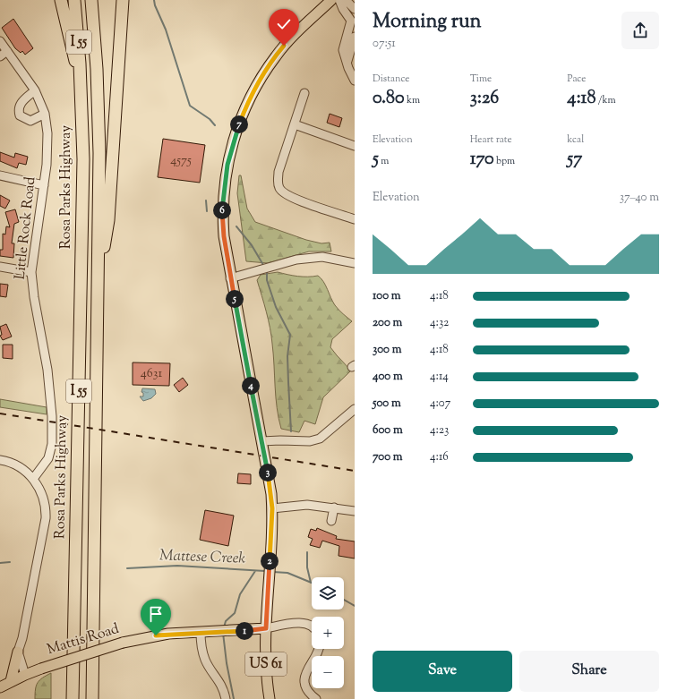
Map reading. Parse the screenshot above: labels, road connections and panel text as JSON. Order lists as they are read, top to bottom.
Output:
{
  "streets": {
    "highway": ["I 55", "Rosa Parks Highway"],
    "main road": ["Mattis Road", "US 61"],
    "street": ["Little Rock Road"]
  },
  "crossings": [
    ["I 55", "Rosa Parks Highway"],
    ["Mattis Road", "US 61"]
  ],
  "water": ["Mattese Creek"],
  "house_numbers": ["4575", "4631"],
  "page": {
    "heading": ["Morning run", "07:51"],
    "stats": [
      ["Distance", "0.80 km"],
      ["Time", "3:26"],
      ["Pace", "4:18 /km"],
      ["Elevation", "5 m"],
      ["Heart rate", "170 bpm"],
      ["kcal", "57"]
    ],
    "pins": [
      "7",
      "6",
      "5",
      "4",
      "3",
      "2",
      "1"
    ],
    "chart": ["Elevation", "37–40 m"],
    "list": [
      {
        "name": "100 m",
        "note": "4:18"
      },
      {
        "name": "200 m",
        "note": "4:32"
      },
      {
        "name": "300 m",
        "note": "4:18"
      },
      {
        "name": "400 m",
        "note": "4:14"
      },
      {
        "name": "500 m",
        "note": "4:07"
      },
      {
        "name": "600 m",
        "note": "4:23"
      },
      {
        "name": "700 m",
        "note": "4:16"
      }
    ],
    "map_buttons": ["+", "−"],
    "buttons": ["Save", "Share"]
  }
}
